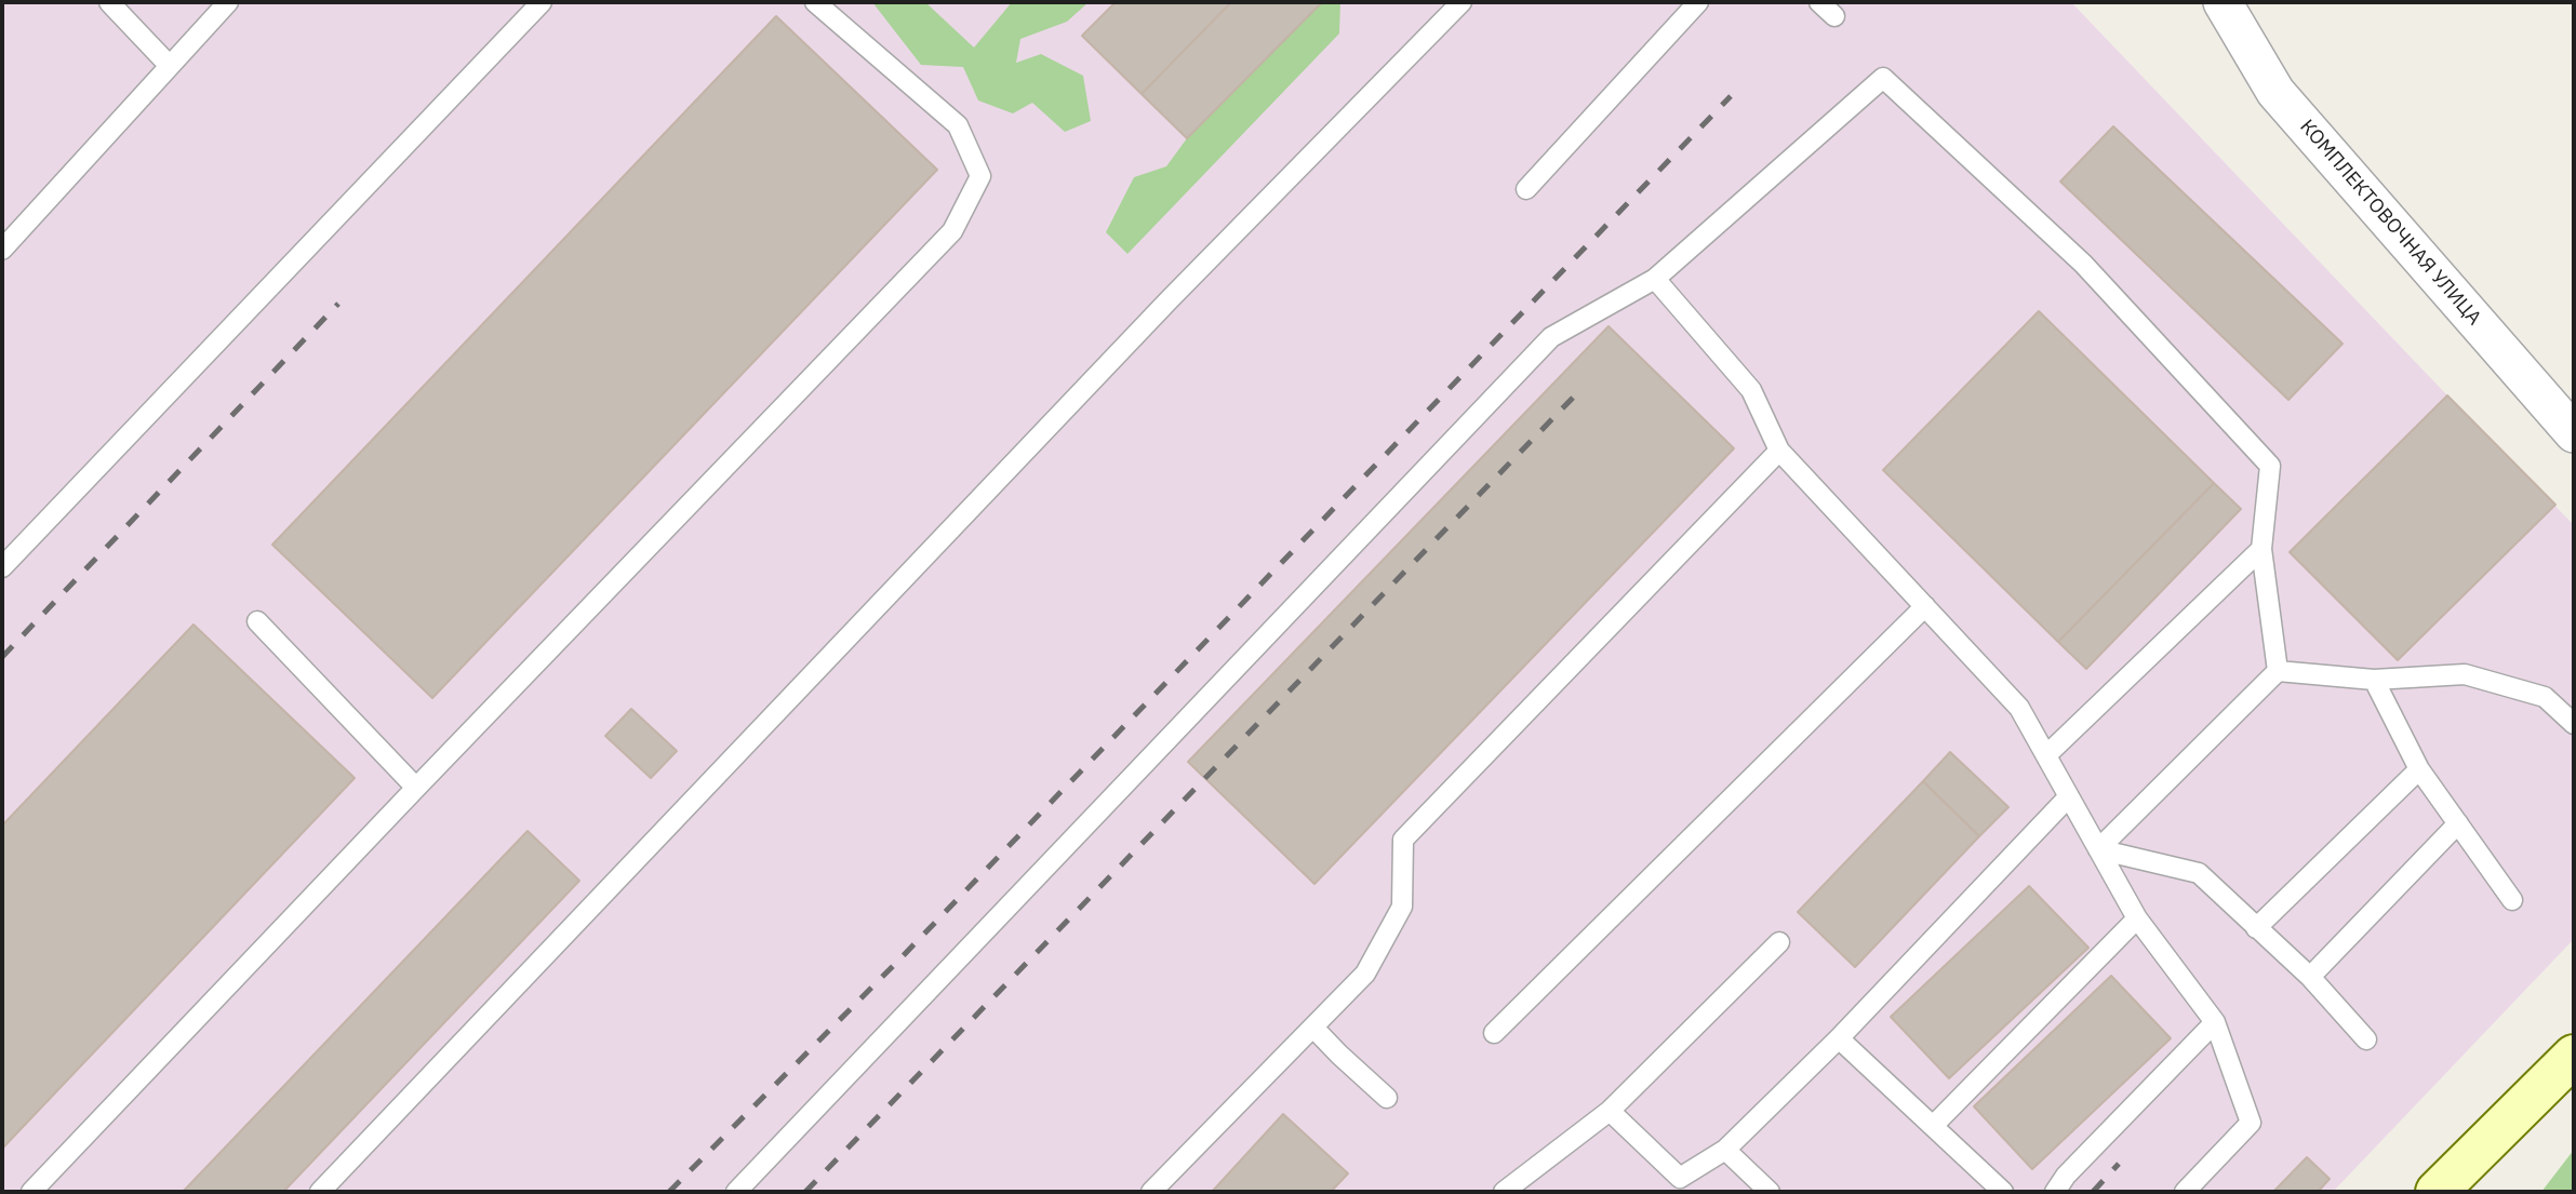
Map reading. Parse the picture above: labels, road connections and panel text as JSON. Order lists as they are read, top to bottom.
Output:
{
  "streets": {
    "street": ["КОМПЛЕКТОВОЧНАЯ УЛИЦА"]
  }
}
